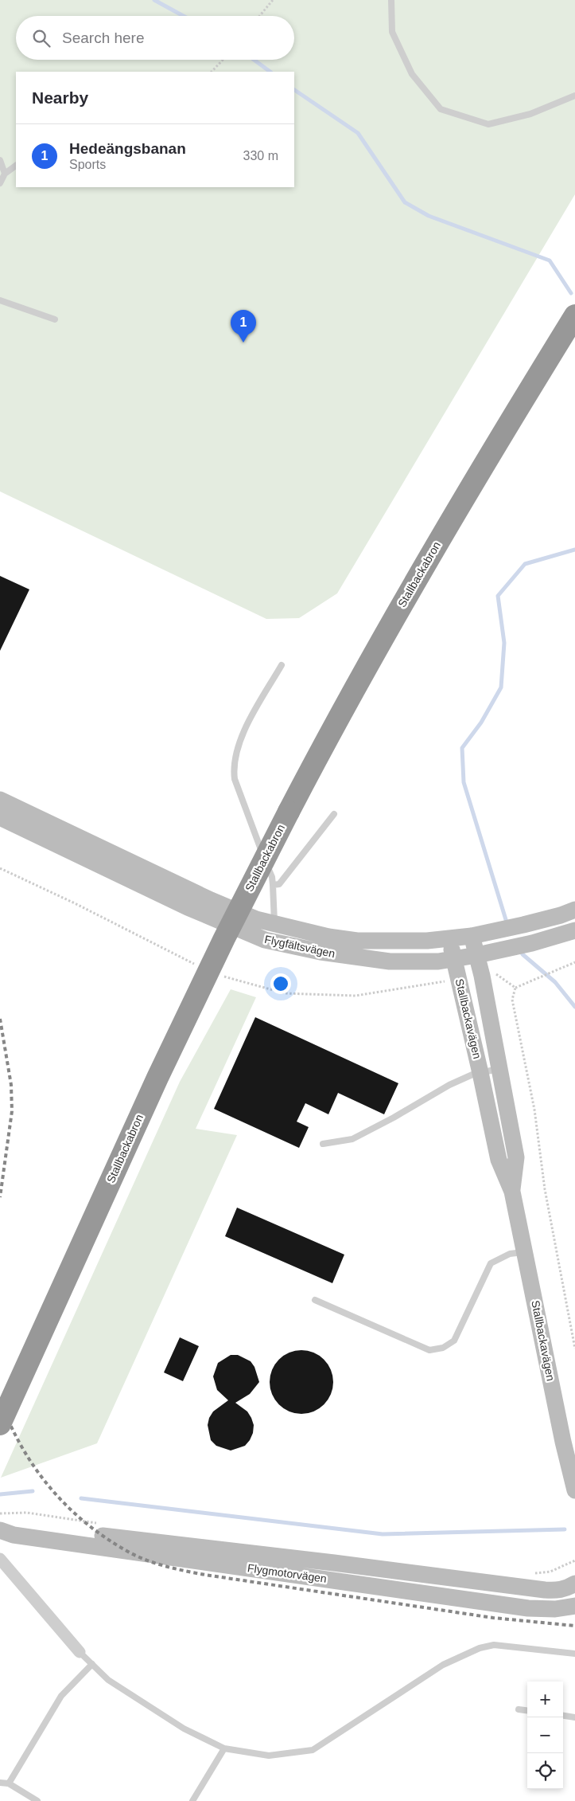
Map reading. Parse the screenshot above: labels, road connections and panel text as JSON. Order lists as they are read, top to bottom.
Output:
{
  "streets": {
    "highway": ["Stallbackabron"],
    "street": ["Flygfältsvägen", "Stallbackavägen", "Flygmotorvägen"]
  },
  "crossings": [
    ["Flygfältsvägen", "Stallbackavägen"]
  ],
  "page": {
    "search": "Search here",
    "heading": "Nearby",
    "list": [
      {
        "mark": "1",
        "name": "Hedeängsbanan",
        "note": "Sports",
        "value": "330 m"
      }
    ],
    "pins": "1",
    "map_buttons": ["+", "−"]
  }
}
